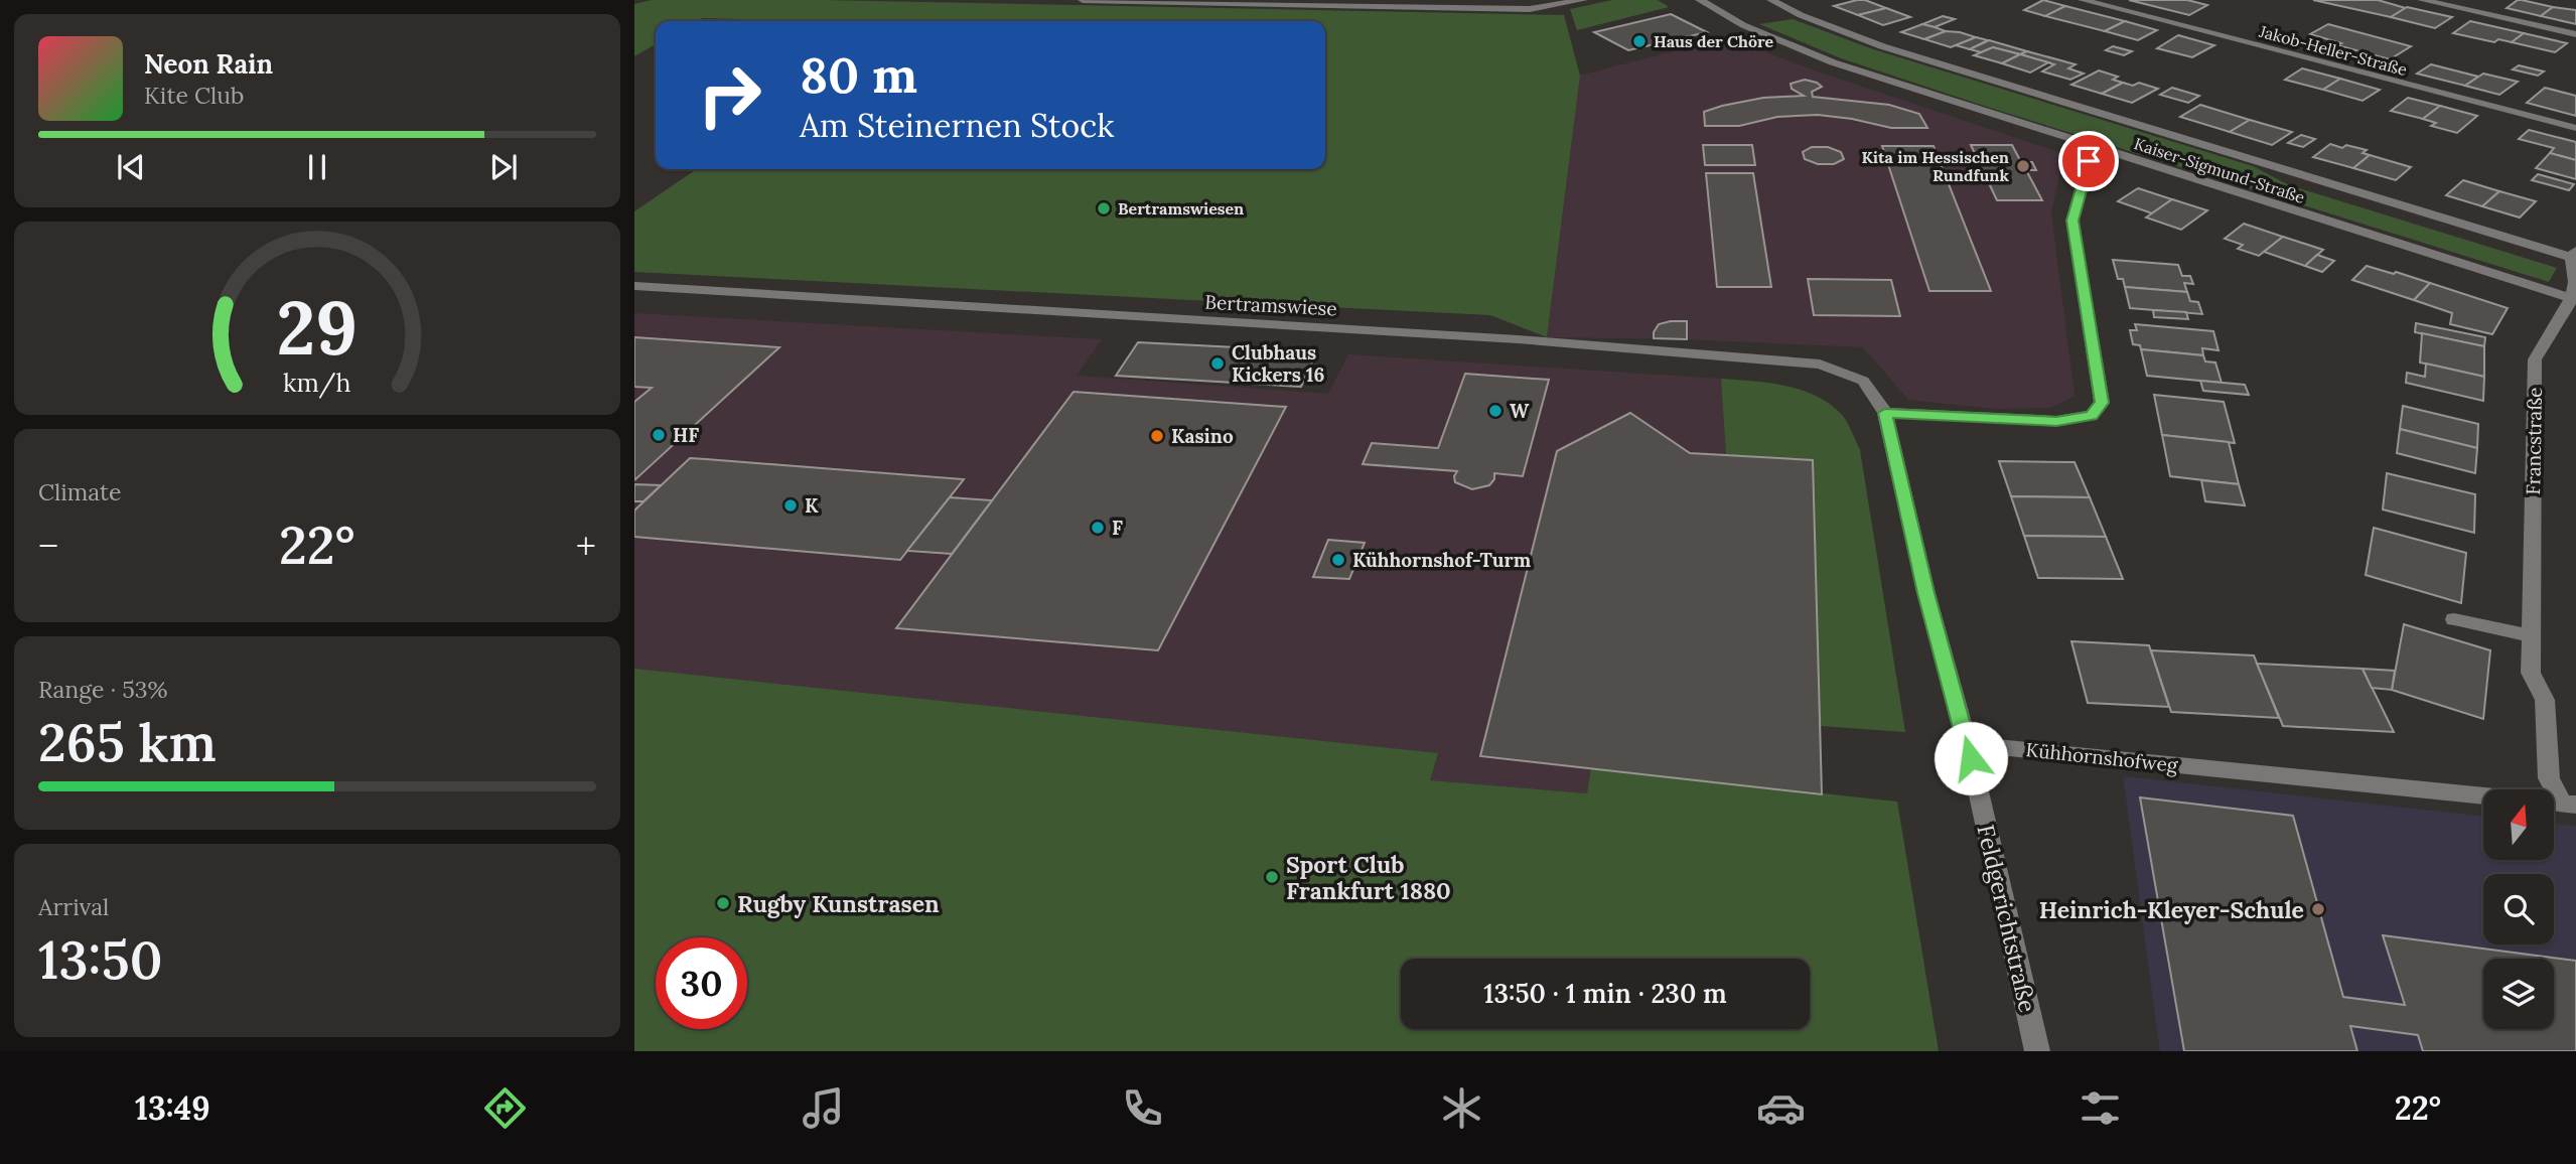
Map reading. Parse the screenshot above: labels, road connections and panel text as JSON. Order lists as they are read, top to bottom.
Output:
{
  "streets": {
    "street": [
      "Jakob-Heller-Straße",
      "Kaiser-Sigmund-Straße",
      "Bertramswiese",
      "Francstraße",
      "Kühhornshofweg",
      "Feldgerichtstraße"
    ]
  },
  "crossings": [
    ["Kaiser-Sigmund-Straße", "Francstraße"],
    ["Francstraße", "Kühhornshofweg"],
    ["Kühhornshofweg", "Feldgerichtstraße"]
  ],
  "places": [
    "Haus der Chöre",
    "Kita im Hessischen Rundfunk",
    "Bertramswiesen",
    "Clubhaus Kickers 16",
    "W",
    "HF",
    "Kasino",
    "K",
    "F",
    "Kühhornshof-Turm",
    "Sport Club Frankfurt 1880",
    "Rugby Kunstrasen",
    "Heinrich-Kleyer-Schule"
  ],
  "north": "top",
  "page": {
    "turn": ["80 m", "Am Steinernen Stock"],
    "song": ["Neon Rain", "Kite Club"],
    "tile": [
      "Climate",
      ["Range · 53%", "265 km"],
      ["Arrival", "13:50"]
    ],
    "heat": ["−", "22°", "+"],
    "limit": "30",
    "trip": "13:50 · 1 min · 230 m",
    "tabs": ["13:49", "22°"],
    "gauge": ["29", "km/h"]
  }
}
